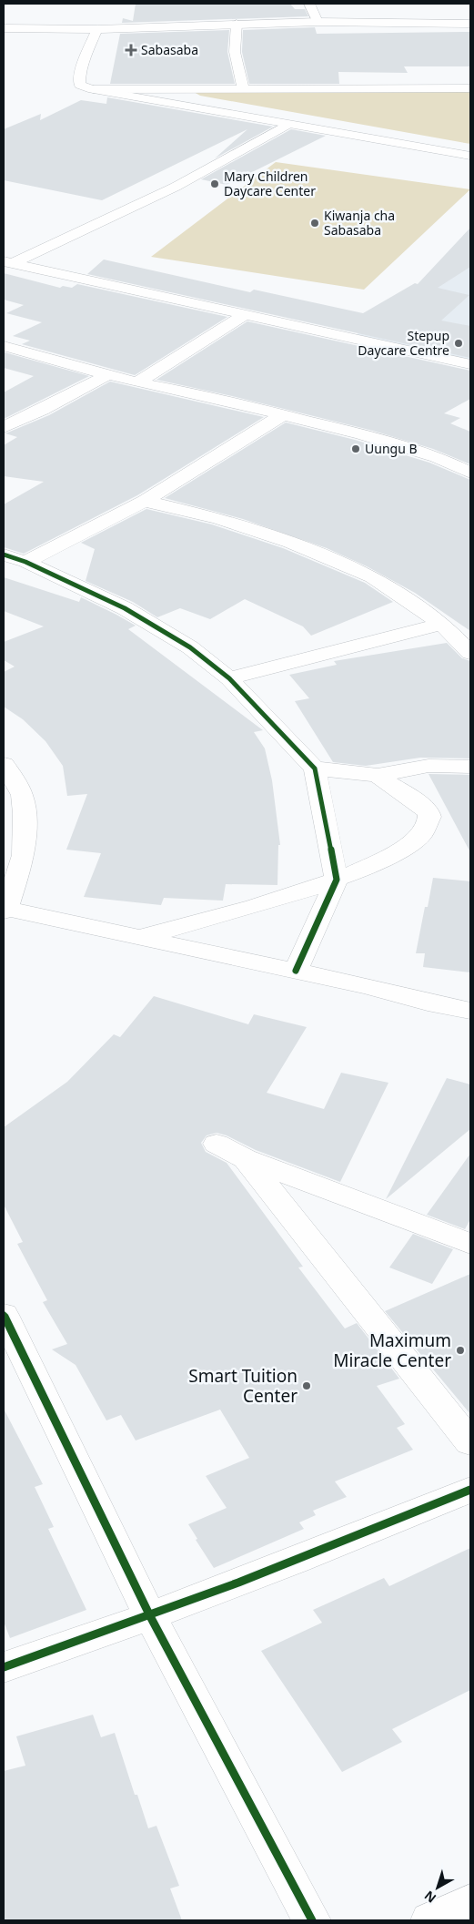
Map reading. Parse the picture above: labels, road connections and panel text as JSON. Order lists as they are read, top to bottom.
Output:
{
  "places": {
    "health": ["Sabasaba"],
    "other": [
      "Mary Children Daycare Center",
      "Kiwanja cha Sabasaba",
      "Stepup Daycare Centre",
      "Uungu B",
      "Maximum Miracle Center",
      "Smart Tuition Center"
    ]
  },
  "north": "bottom left"
}
